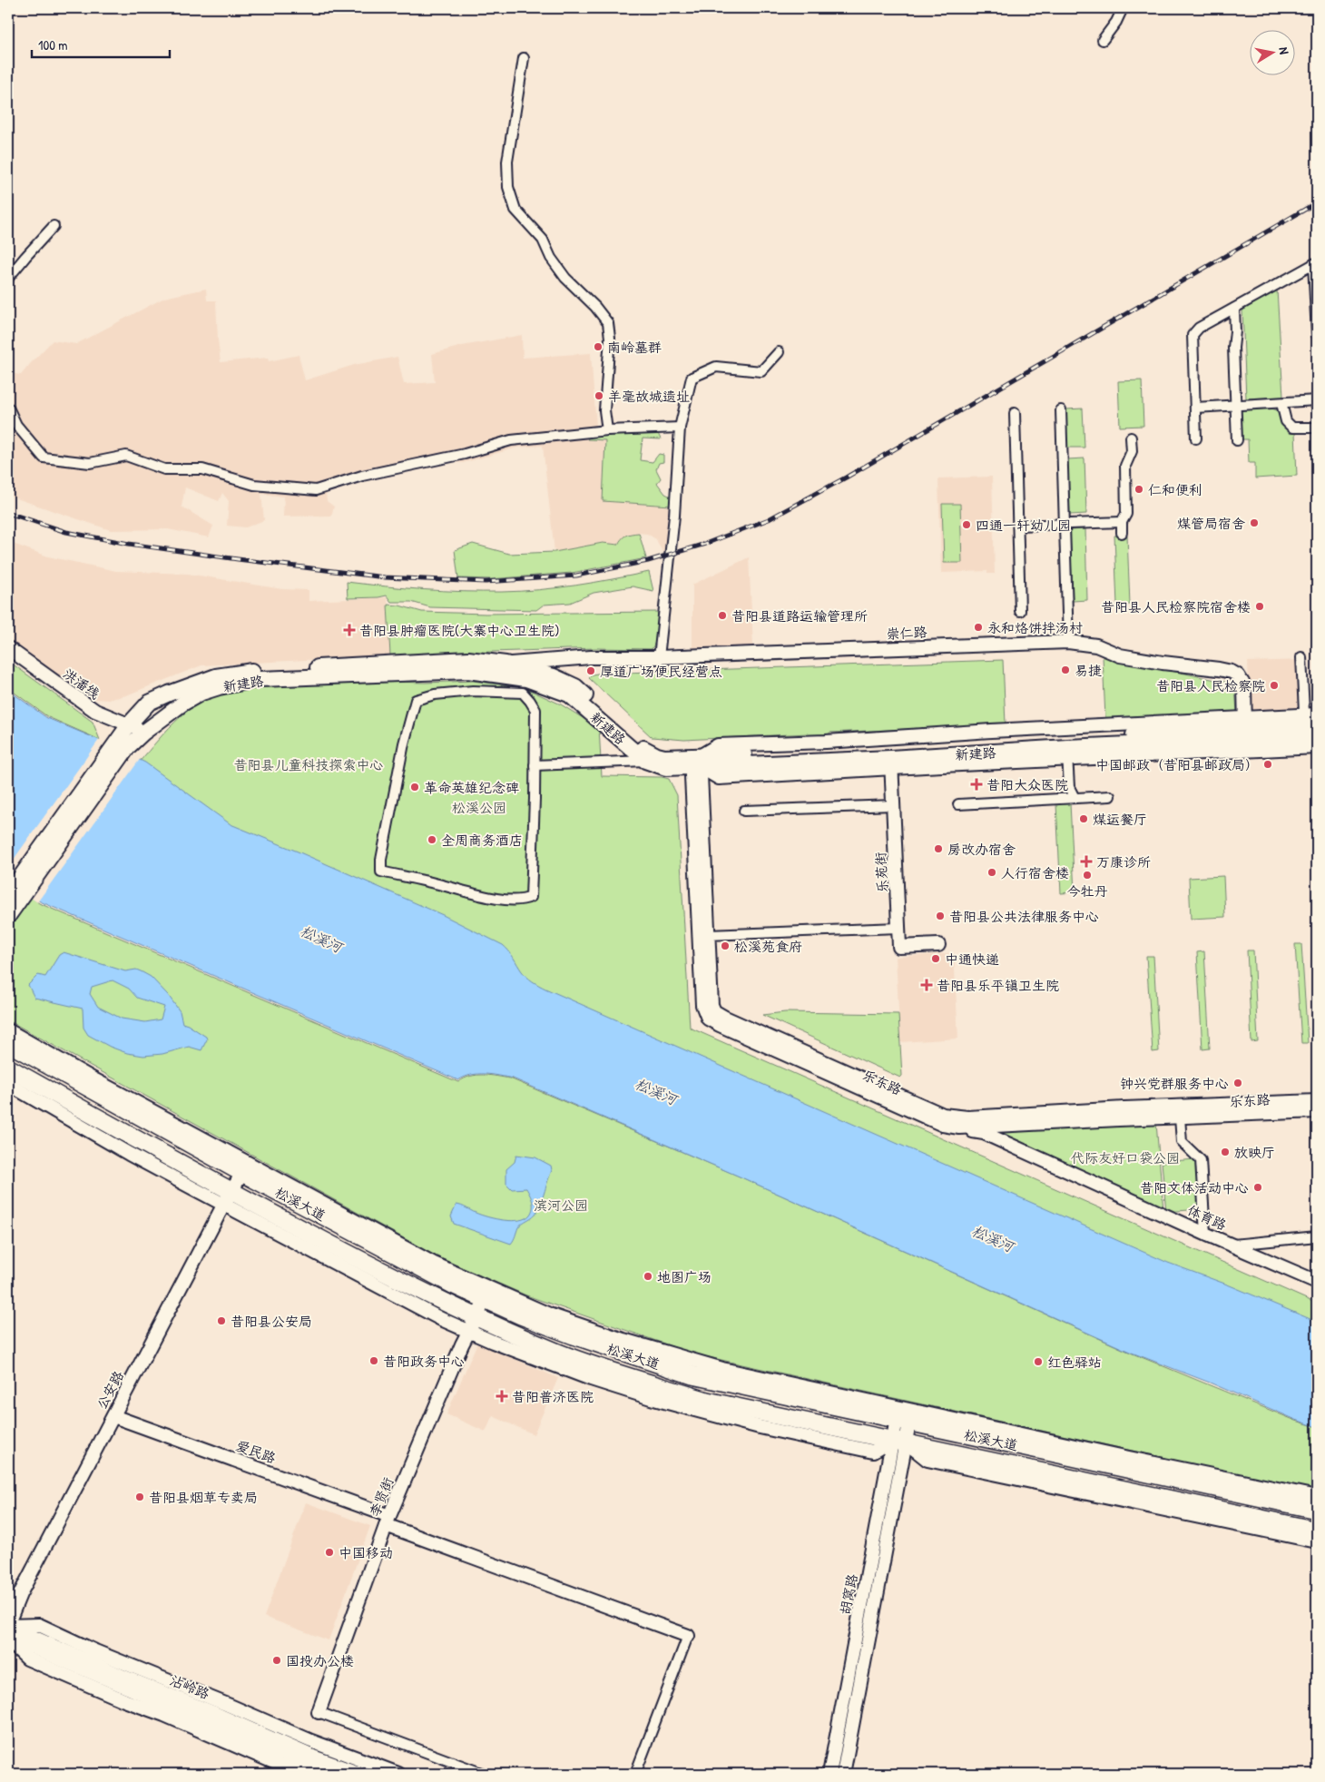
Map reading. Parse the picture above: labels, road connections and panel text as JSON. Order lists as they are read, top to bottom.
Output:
{
  "streets": {
    "highway": ["松溪大道"],
    "main road": [
      "崇仁路",
      "洪潘线",
      "新建路",
      "乐苑街",
      "乐东路",
      "体育路",
      "公安路",
      "爱民路",
      "李贤街",
      "胡窝路",
      "沾岭路"
    ]
  },
  "crossings": [
    ["崇仁路", "新建路"],
    ["洪潘线", "新建路"],
    ["新建路", "乐苑街"],
    ["新建路", "乐东路"],
    ["乐东路", "体育路"],
    ["松溪大道", "公安路"],
    ["松溪大道", "李贤街"],
    ["松溪大道", "胡窝路"],
    ["公安路", "爱民路"],
    ["公安路", "沾岭路"],
    ["爱民路", "李贤街"]
  ],
  "water": ["松溪河"],
  "parks": [
    "昔阳县儿童科技探索中心",
    "松溪公园",
    "代际友好口袋公园",
    "滨河公园"
  ],
  "places": {
    "other": [
      "南岭墓群",
      "羊毫故城遗址",
      "仁和便利",
      "煤管局宿舍",
      "四通一轩幼儿园",
      "昔阳县人民检察院宿舍楼",
      "昔阳县道路运输管理所",
      "永和烙饼拌汤村",
      "易捷",
      "厚道广场便民经营点",
      "昔阳县人民检察院",
      "中国邮政（昔阳县邮政局）",
      "革命英雄纪念碑",
      "煤运餐厅",
      "全周商务酒店",
      "房改办宿舍",
      "人行宿舍楼",
      "今牡丹",
      "昔阳县公共法律服务中心",
      "松溪苑食府",
      "中通快递",
      "钟兴党群服务中心",
      "放映厅",
      "昔阳文体活动中心",
      "地图广场",
      "昔阳县公安局",
      "昔阳政务中心",
      "红色驿站",
      "昔阳县烟草专卖局",
      "中国移动",
      "国投办公楼"
    ],
    "health": [
      "昔阳县肿瘤医院(大寨中心卫生院)",
      "昔阳大众医院",
      "万康诊所",
      "昔阳县乐平镇卫生院",
      "昔阳普济医院"
    ]
  },
  "scale_bar": "100 m",
  "north": "right"
}
